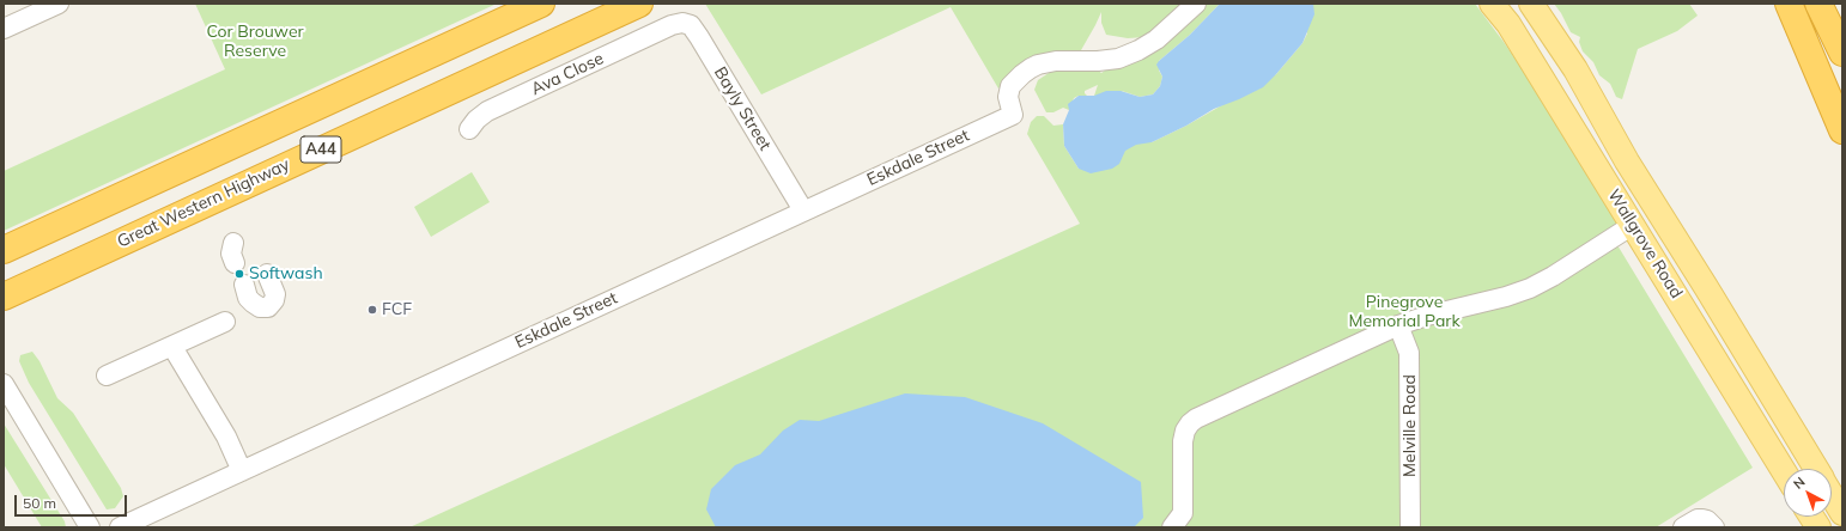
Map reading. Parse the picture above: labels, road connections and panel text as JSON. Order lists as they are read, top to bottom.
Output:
{
  "streets": {
    "highway": ["A44", "Great Western Highway"],
    "main road": ["Wallgrove Road"],
    "street": [
      "Ava Close",
      "Bayly Street",
      "Eskdale Street",
      "Melville Road"
    ]
  },
  "crossings": [
    ["Ava Close", "Bayly Street"],
    ["Bayly Street", "Eskdale Street"]
  ],
  "parks": ["Cor Brouwer Reserve", "Pinegrove Memorial Park"],
  "places": ["Softwash", "FCF"],
  "scale_bar": "50 m",
  "north": "top left"
}
